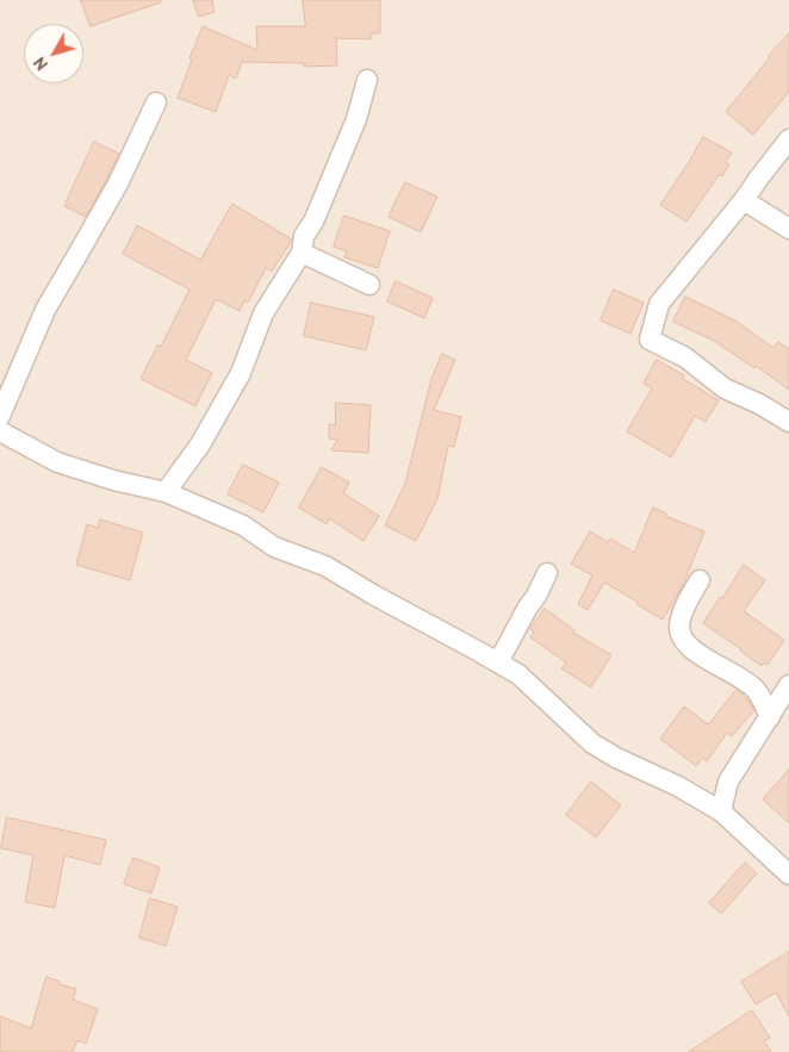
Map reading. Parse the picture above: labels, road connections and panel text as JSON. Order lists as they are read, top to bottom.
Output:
{
  "north": "bottom left"
}
